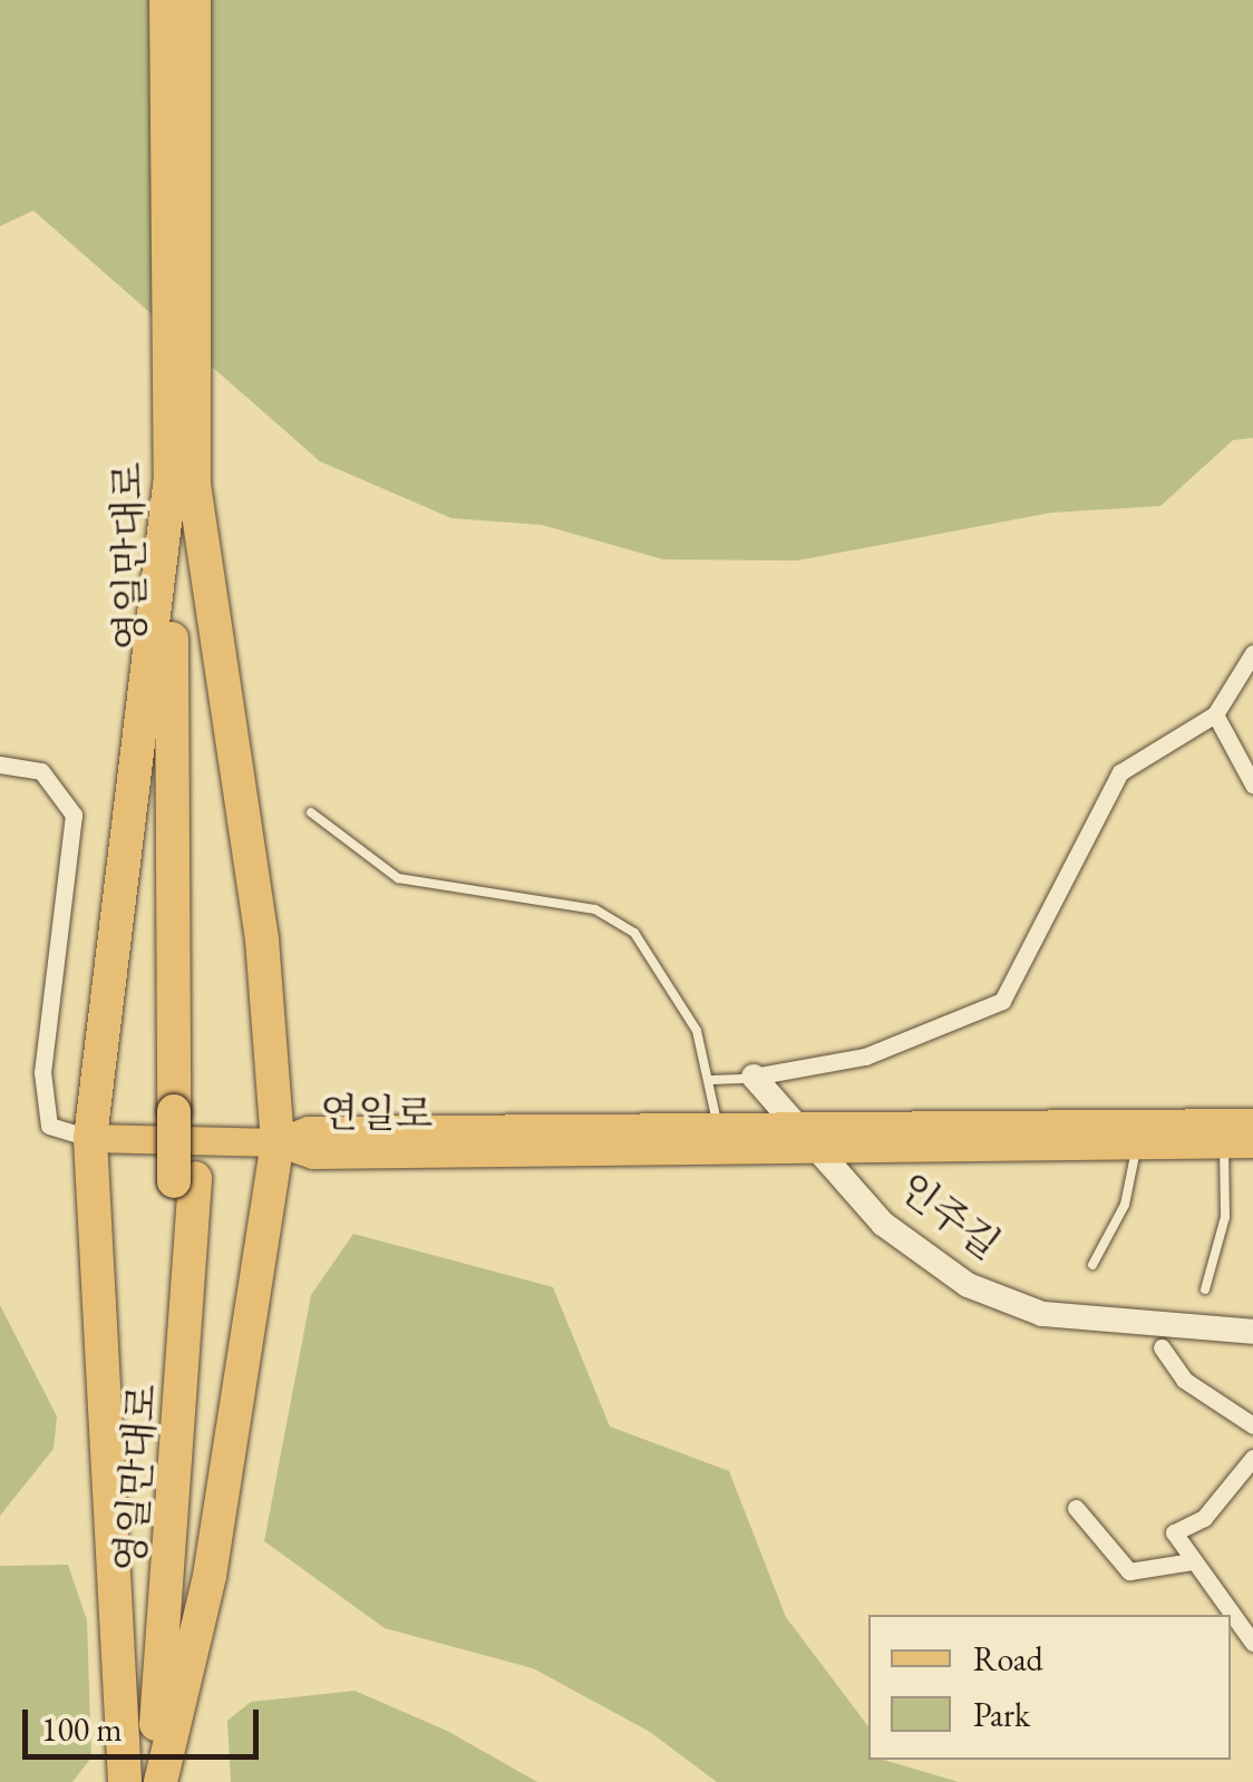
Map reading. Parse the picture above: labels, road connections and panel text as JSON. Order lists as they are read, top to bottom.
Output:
{
  "streets": {
    "highway": ["영일만대로"],
    "main road": ["연일로"],
    "street": ["인주길"]
  },
  "crossings": [
    ["연일로", "인주길"]
  ],
  "legend": ["Road", "Park"],
  "scale_bar": "100 m"
}
